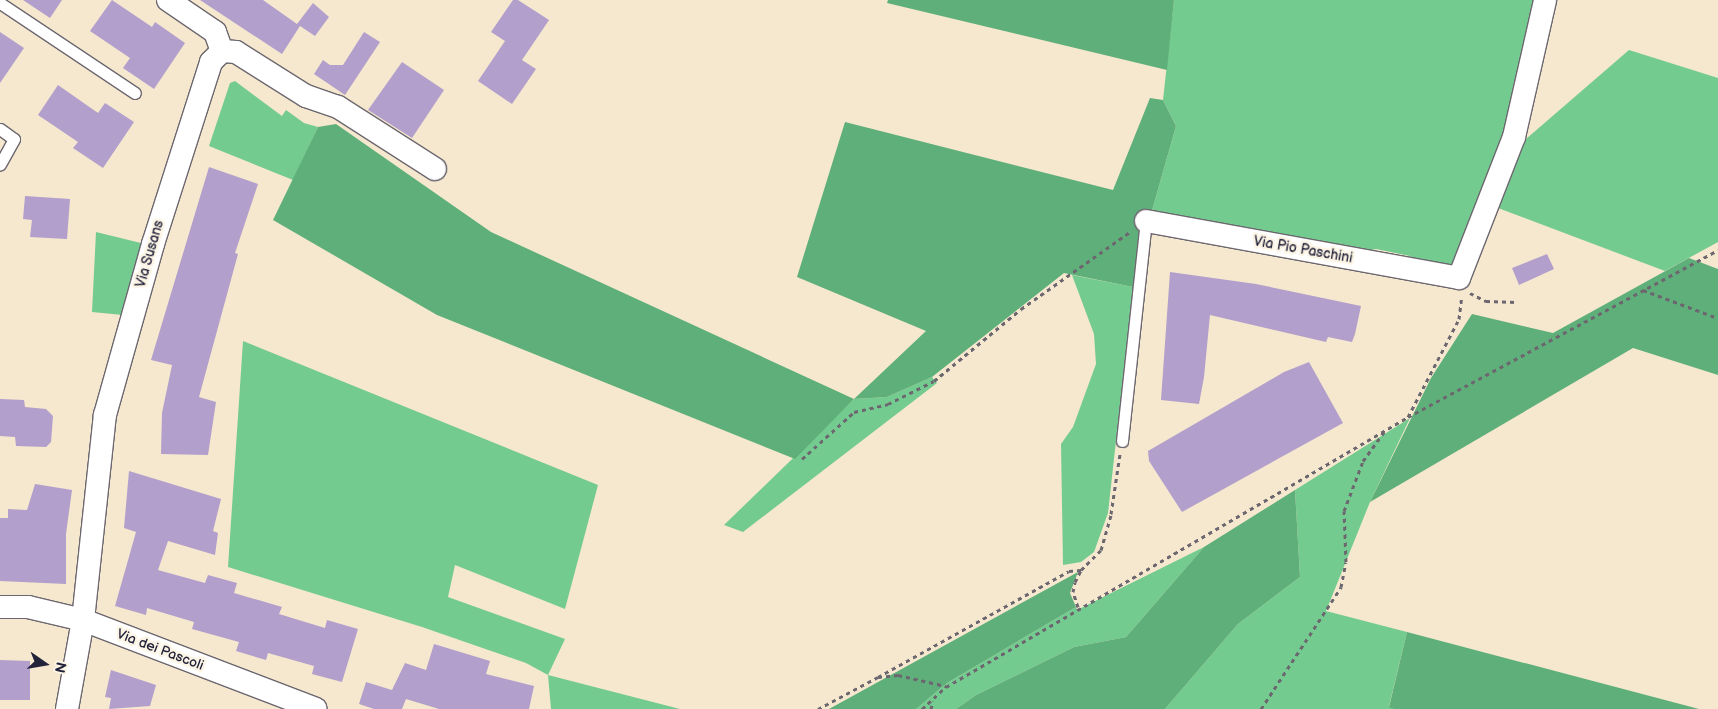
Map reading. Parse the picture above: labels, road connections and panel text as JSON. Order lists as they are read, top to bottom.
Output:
{
  "streets": {
    "street": ["Via Pio Paschini", "Via Susans", "Via dei Pascoli"]
  },
  "crossings": [
    ["Via Susans", "Via dei Pascoli"]
  ],
  "north": "right"
}
